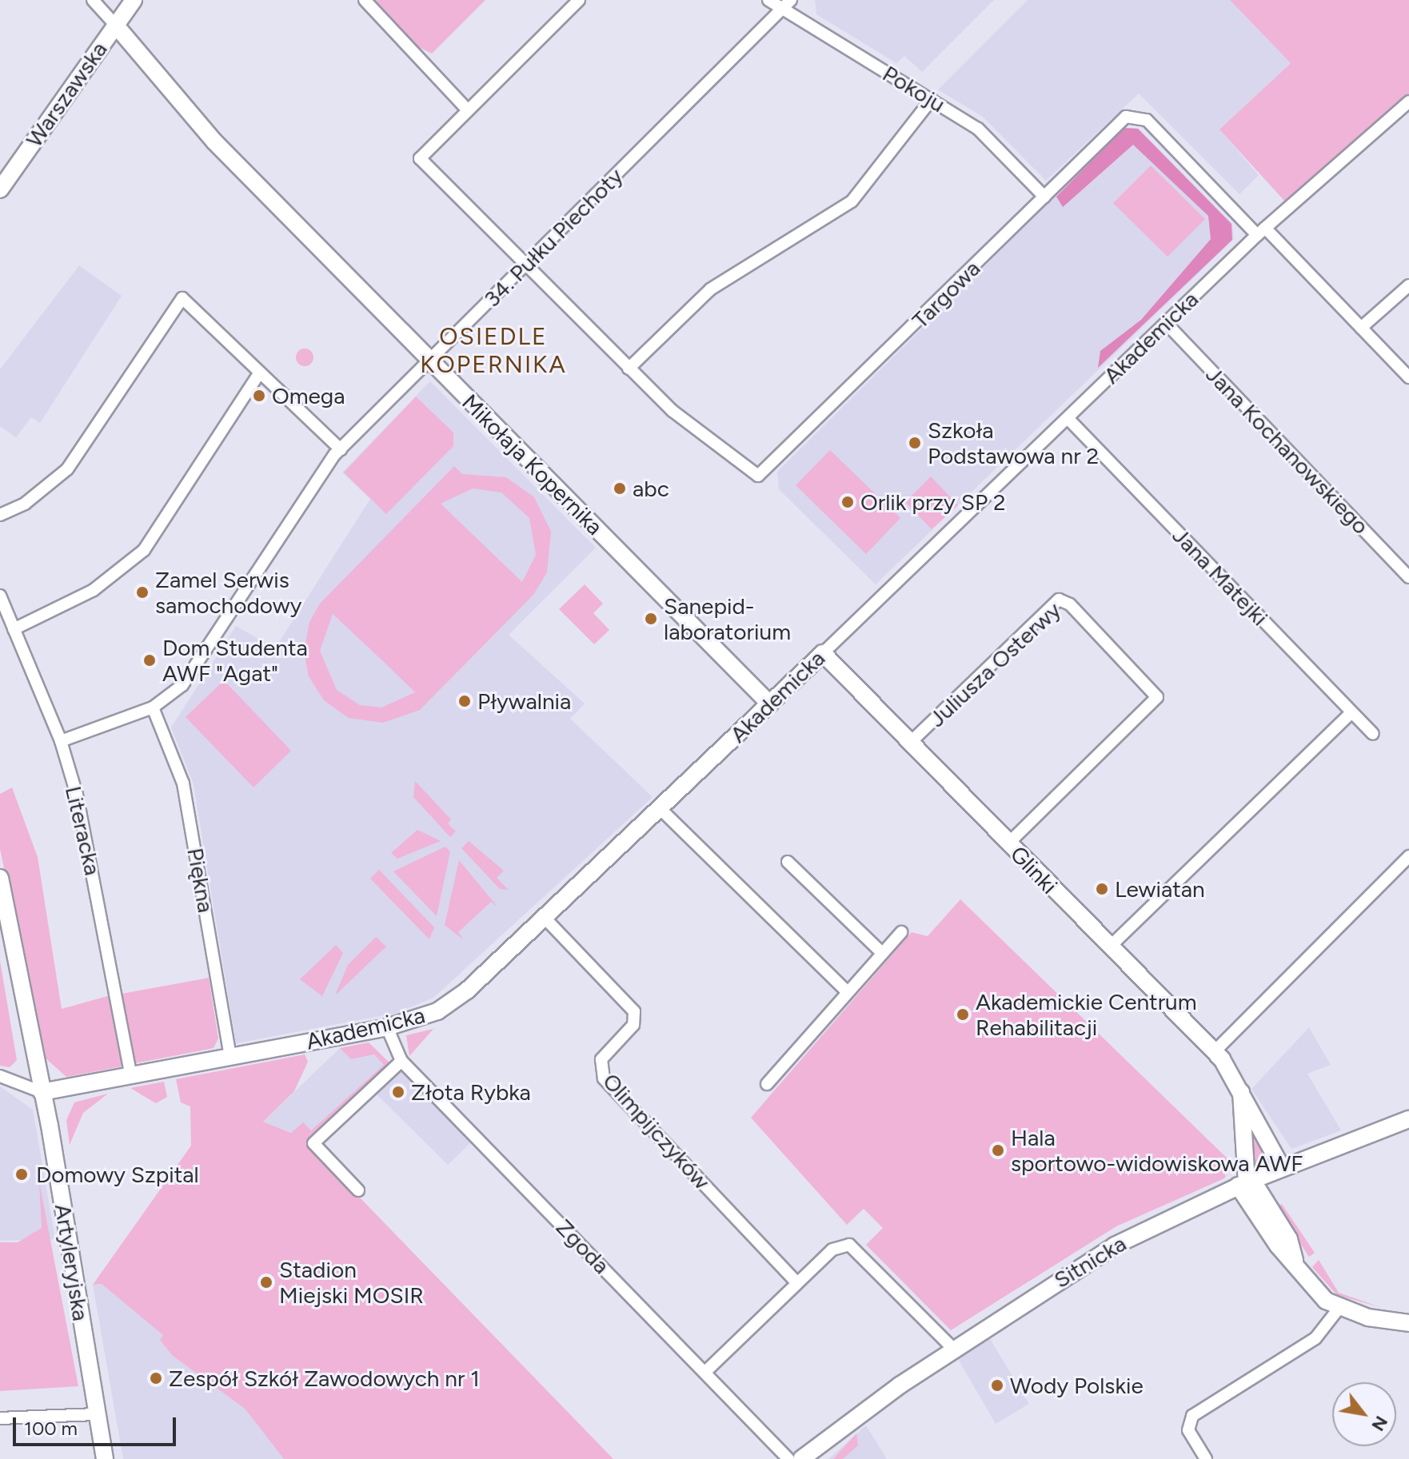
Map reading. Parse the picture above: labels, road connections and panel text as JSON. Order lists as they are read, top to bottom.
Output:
{
  "streets": {
    "street": [
      "Pokoju",
      "Warszawska",
      "34. Pułku Piechoty",
      "Targowa",
      "Akademicka",
      "Jana Kochanowskiego",
      "Mikołaja Kopernika",
      "Jana Matejki",
      "Juliusza Osterwy",
      "Literacka",
      "Glinki",
      "Piękna",
      "Olimpijczyków",
      "Zgoda",
      "Sitnicka",
      "Artyleryjska"
    ]
  },
  "crossings": [
    ["Pokoju", "34. Pułku Piechoty"],
    ["Pokoju", "Targowa"],
    ["Warszawska", "Mikołaja Kopernika"],
    ["34. Pułku Piechoty", "Mikołaja Kopernika"],
    ["34. Pułku Piechoty", "Literacka"],
    ["34. Pułku Piechoty", "Piękna"],
    ["Targowa", "Akademicka"],
    ["Akademicka", "Jana Kochanowskiego"],
    ["Akademicka", "Mikołaja Kopernika"],
    ["Akademicka", "Jana Matejki"],
    ["Akademicka", "Literacka"],
    ["Akademicka", "Glinki"],
    ["Akademicka", "Piękna"],
    ["Akademicka", "Olimpijczyków"],
    ["Akademicka", "Zgoda"],
    ["Akademicka", "Artyleryjska"],
    ["Juliusza Osterwy", "Glinki"],
    ["Glinki", "Sitnicka"]
  ],
  "districts": ["OSIEDLE KOPERNIKA"],
  "places": [
    "Omega",
    "Szkoła Podstawowa nr 2",
    "abc",
    "Orlik przy SP 2",
    "Zamel Serwis samochodowy",
    "Sanepid- laboratorium",
    "Dom Studenta AWF \"Agat\"",
    "Pływalnia",
    "Lewiatan",
    "Akademickie Centrum Rehabilitacji",
    "Złota Rybka",
    "Hala sportowo-widowiskowa AWF",
    "Domowy Szpital",
    "Stadion Miejski MOSIR",
    "Zespół Szkół Zawodowych nr 1",
    "Wody Polskie"
  ],
  "scale_bar": "100 m",
  "north": "bottom right"
}
